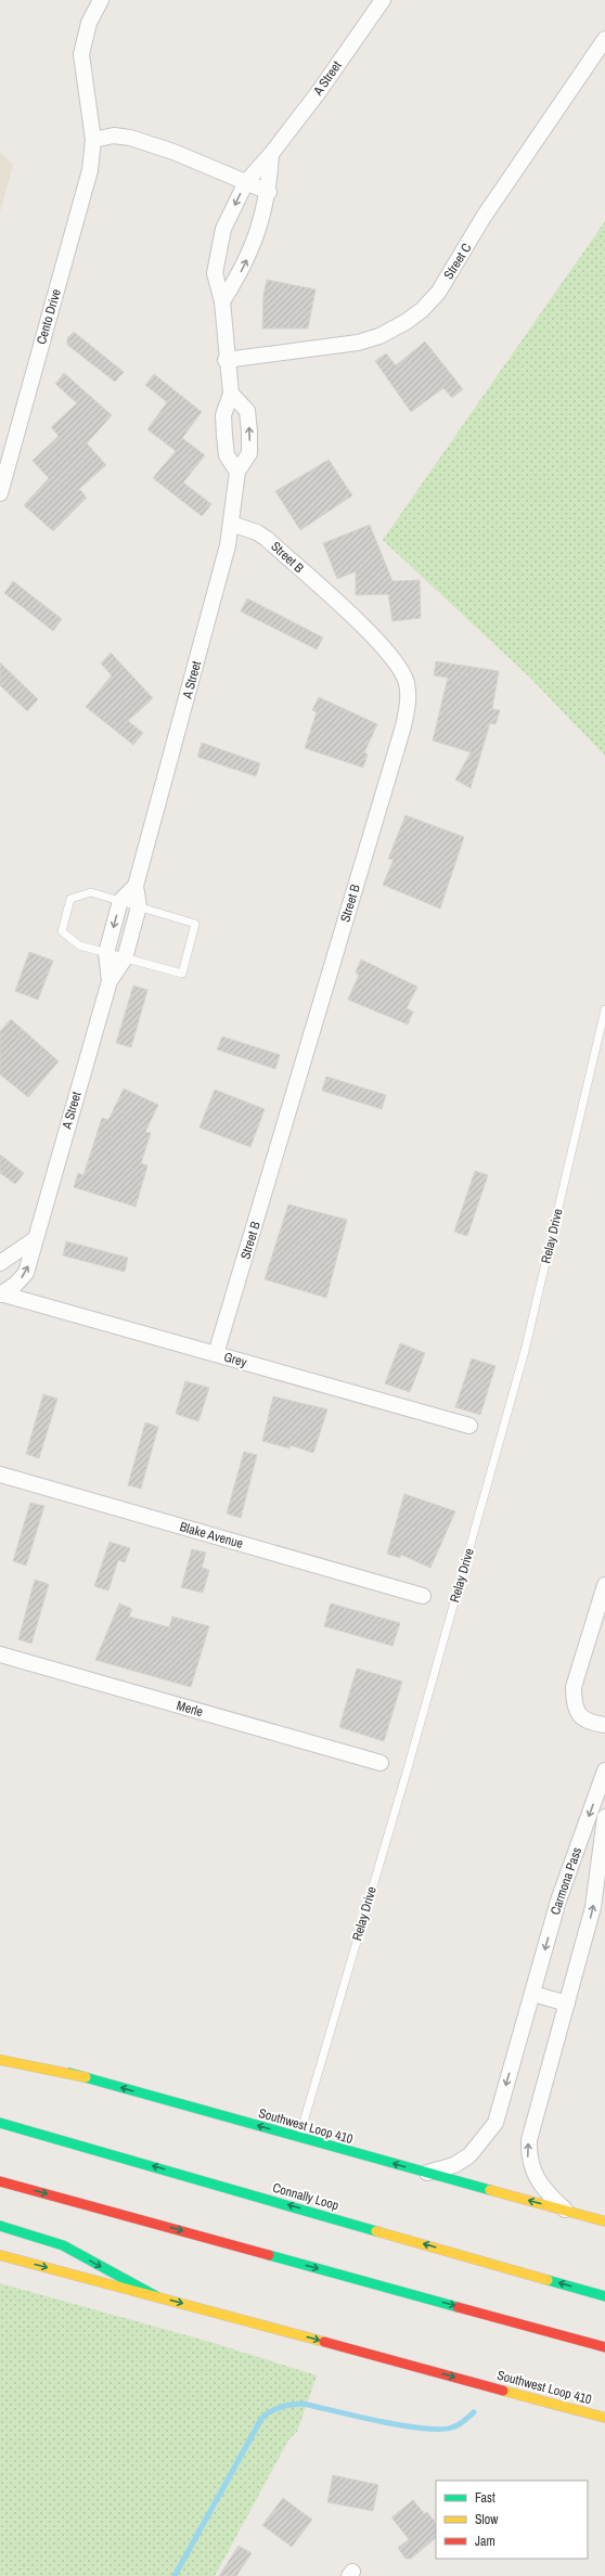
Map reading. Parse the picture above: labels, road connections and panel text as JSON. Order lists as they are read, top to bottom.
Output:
{
  "streets": {
    "main road": ["Southwest Loop 410", "Connally Loop"],
    "street": [
      "A Street",
      "Street C",
      "Cento Drive",
      "Street B",
      "Grey",
      "Blake Avenue",
      "Merle",
      "Carmona Pass"
    ],
    "lane": ["Relay Drive"]
  },
  "crossings": [
    ["A Street", "Street C"],
    ["A Street", "Street B"],
    ["A Street", "Grey"],
    ["Street B", "Grey"],
    ["Relay Drive", "Southwest Loop 410"],
    ["Carmona Pass", "Southwest Loop 410"]
  ],
  "legend": ["Fast", "Slow", "Jam"]
}
